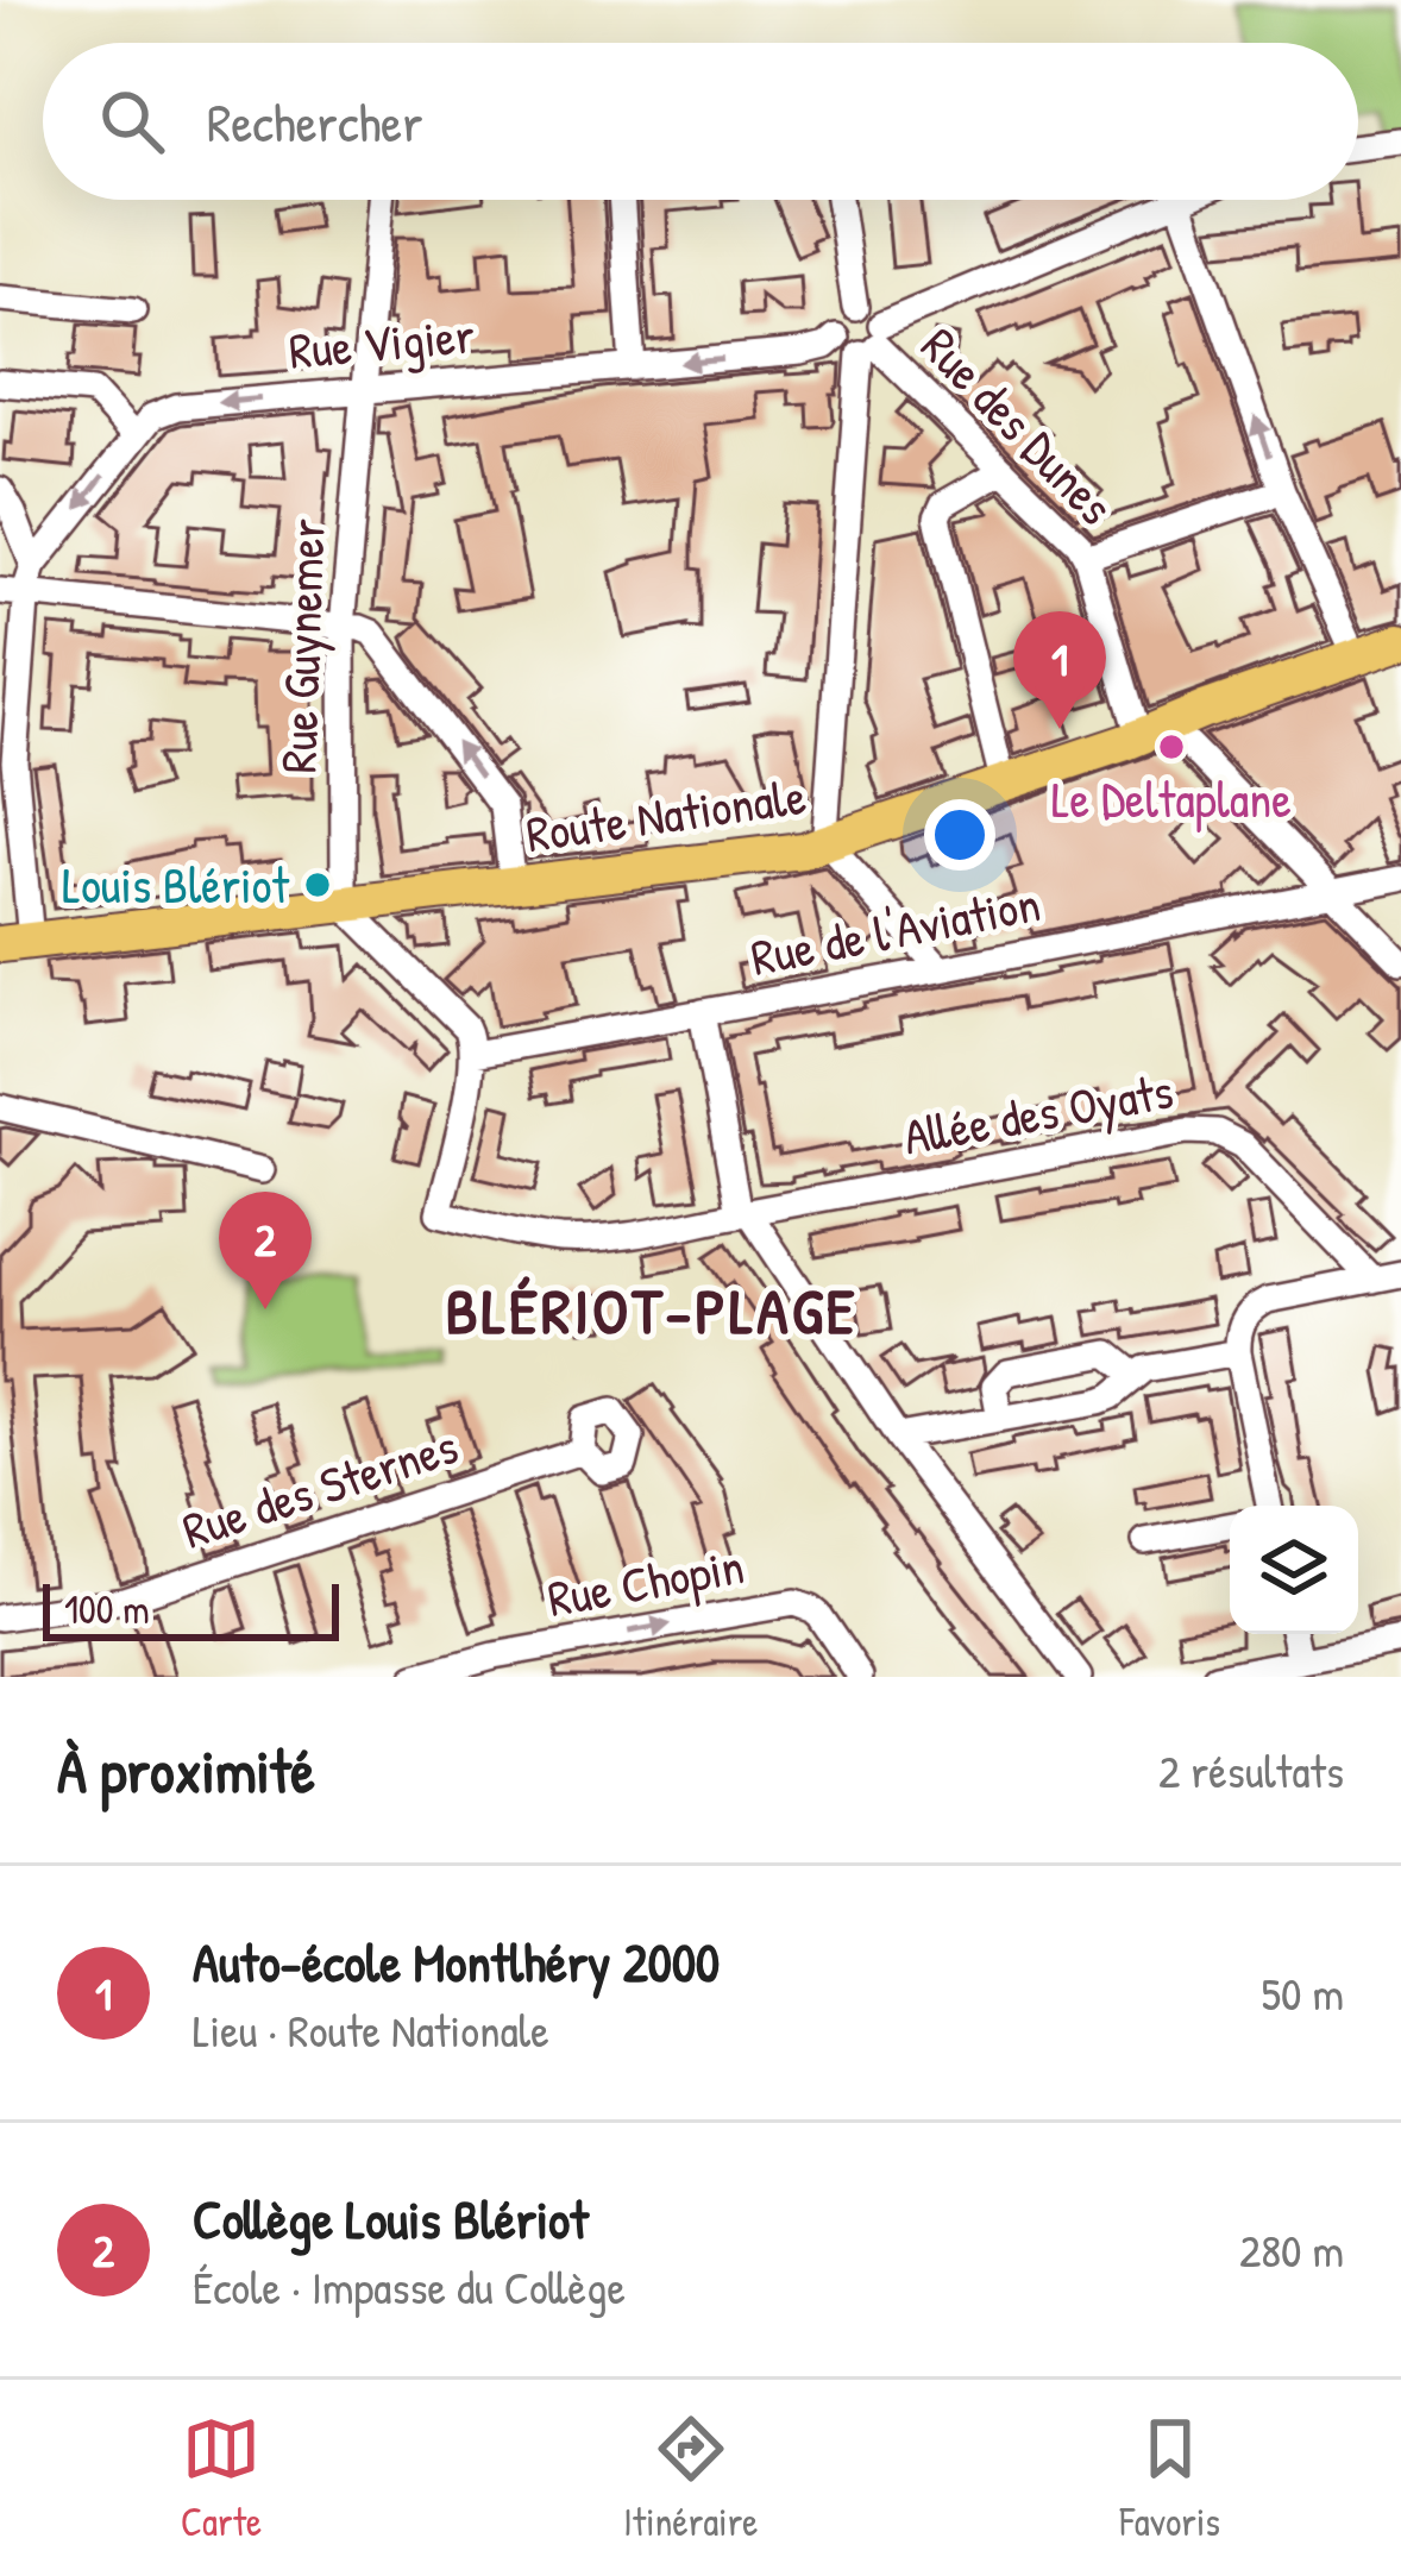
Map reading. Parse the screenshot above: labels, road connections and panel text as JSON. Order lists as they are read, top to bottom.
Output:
{
  "streets": {
    "main road": ["Route Nationale"],
    "street": [
      "Rue Vigier",
      "Rue des Dunes",
      "Rue Guynemer",
      "Rue de l'Aviation",
      "Allée des Oyats",
      "Rue des Sternes",
      "Rue Chopin"
    ]
  },
  "crossings": [
    ["Rue Vigier", "Rue des Dunes"],
    ["Rue Vigier", "Rue Guynemer"],
    ["Rue Vigier", "Route Nationale"],
    ["Rue des Dunes", "Route Nationale"],
    ["Rue Guynemer", "Route Nationale"],
    ["Rue de l'Aviation", "Allée des Oyats"]
  ],
  "one_way": ["Rue Vigier", "Rue Chopin"],
  "districts": ["BLÉRIOT-PLAGE"],
  "places": ["Le Deltaplane", "Louis Blériot"],
  "scale_bar": "100 m",
  "page": {
    "search": "Rechercher",
    "pins": ["1", "2"],
    "scale": "100 m",
    "heading": ["À proximité", "2 résultats"],
    "list": [
      {
        "mark": "1",
        "name": "Auto-école Montlhéry 2000",
        "note": "Lieu · Route Nationale",
        "value": "50 m"
      },
      {
        "mark": "2",
        "name": "Collège Louis Blériot",
        "note": "École · Impasse du Collège",
        "value": "280 m"
      }
    ],
    "nav": ["Carte", "Itinéraire", "Favoris"]
  }
}
